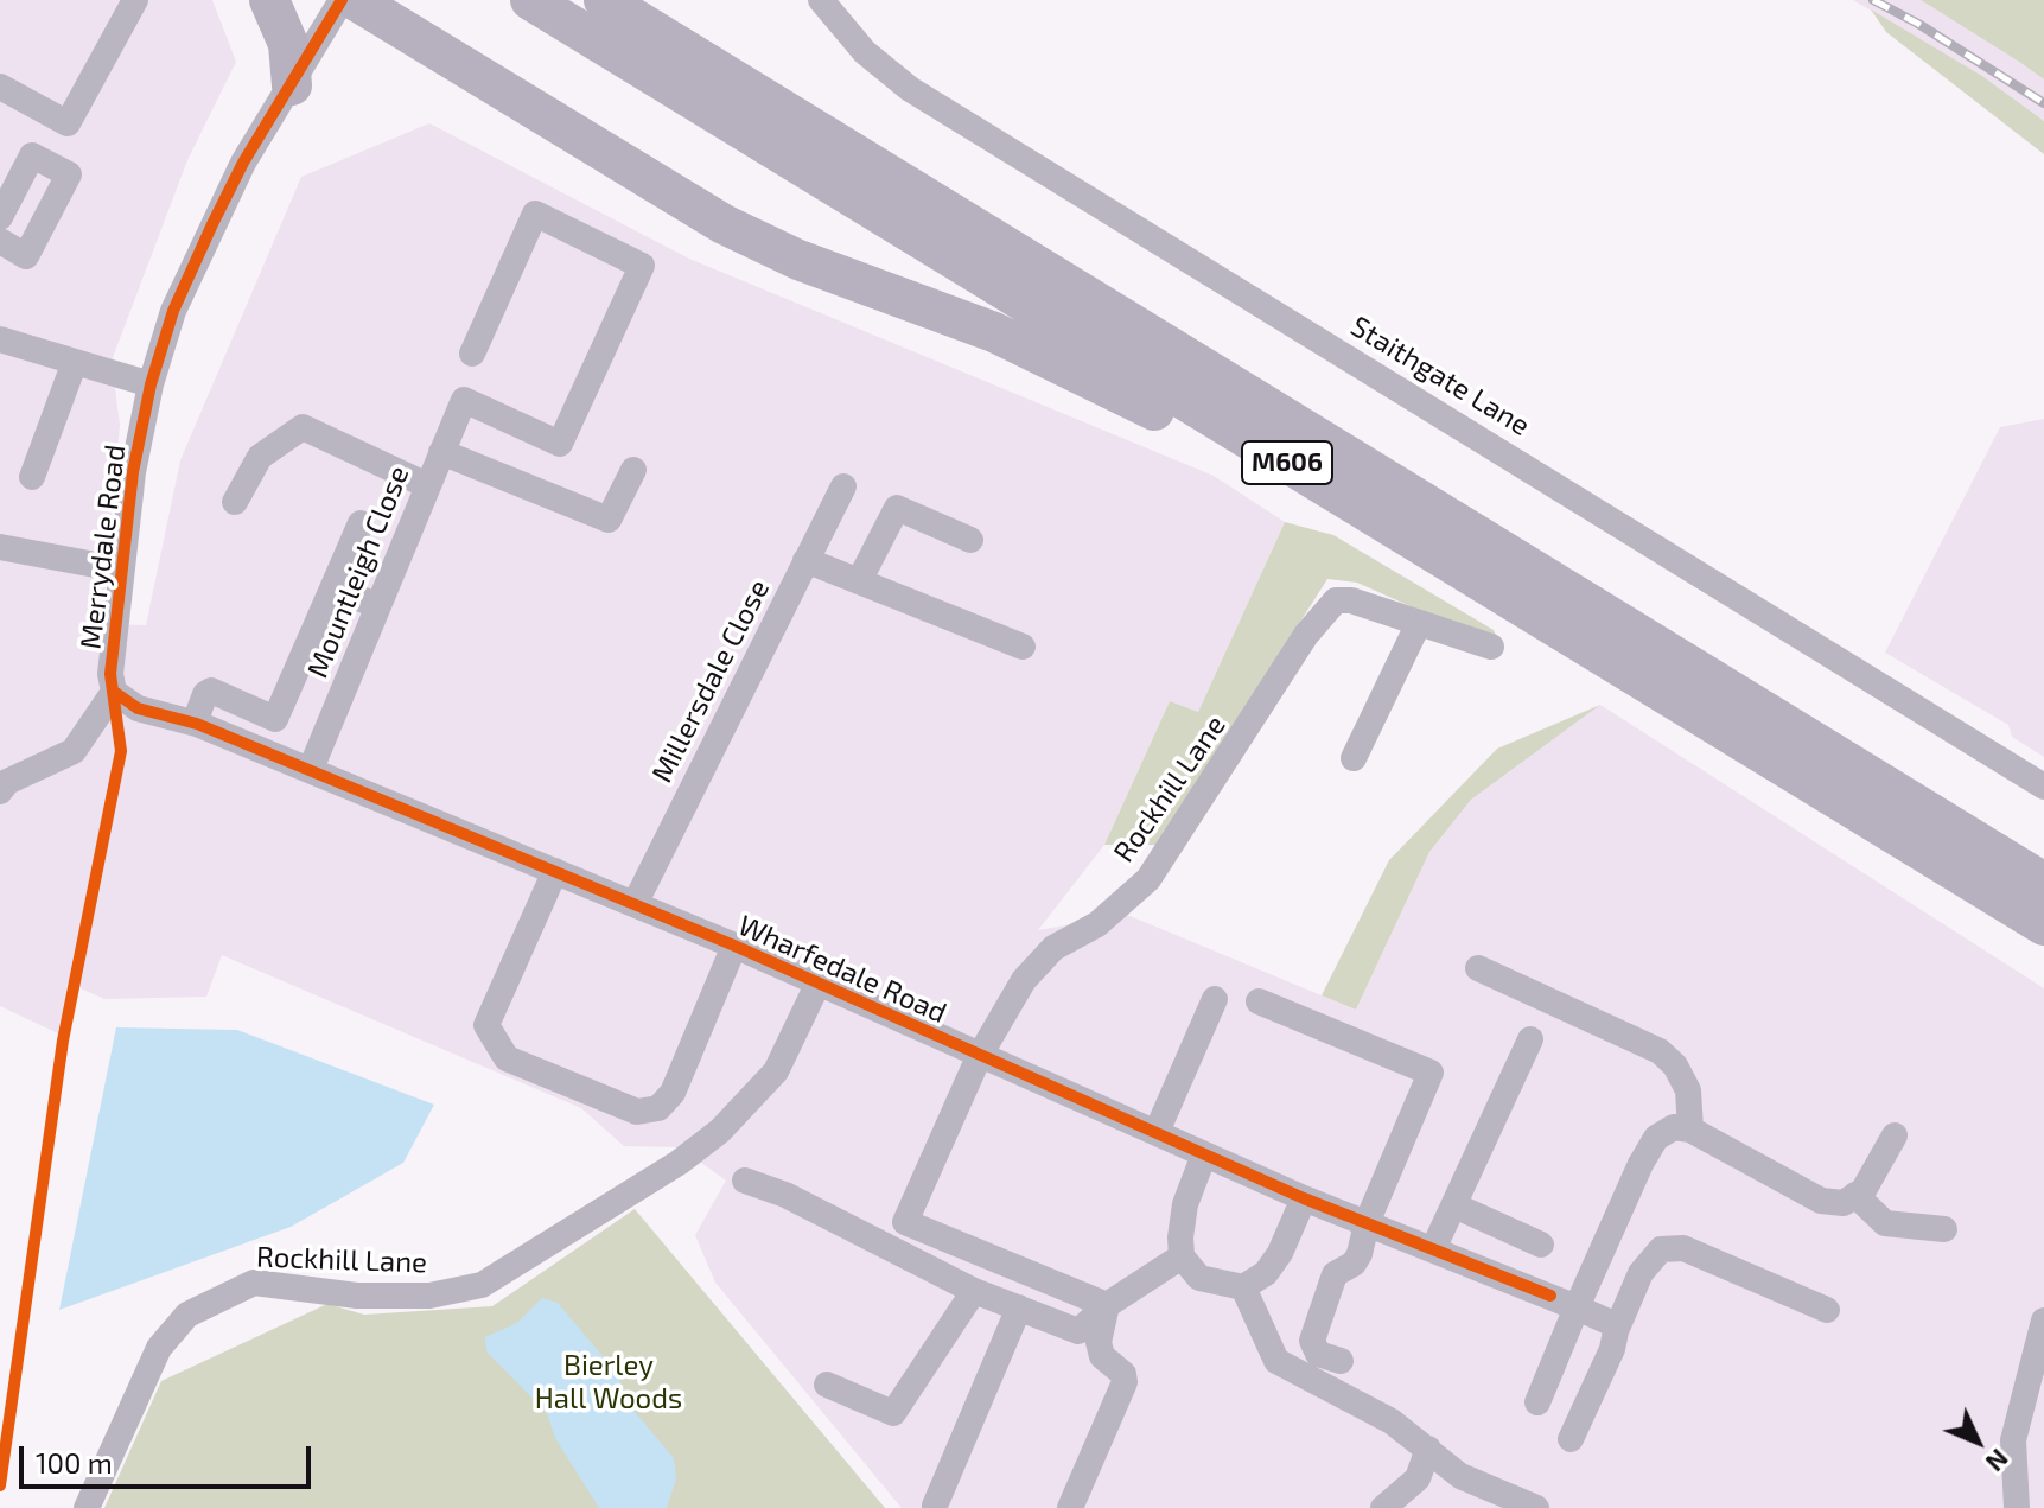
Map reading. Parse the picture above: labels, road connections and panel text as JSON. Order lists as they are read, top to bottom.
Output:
{
  "streets": {
    "highway": ["M606"],
    "street": [
      "Staithgate Lane",
      "Merrydale Road",
      "Mountleigh Close",
      "Millersdale Close",
      "Rockhill Lane",
      "Wharfedale Road"
    ]
  },
  "crossings": [
    ["Merrydale Road", "Wharfedale Road"],
    ["Mountleigh Close", "Wharfedale Road"],
    ["Millersdale Close", "Wharfedale Road"],
    ["Rockhill Lane", "Wharfedale Road"]
  ],
  "parks": ["Bierley Hall Woods"],
  "scale_bar": "100 m",
  "north": "bottom right"
}
